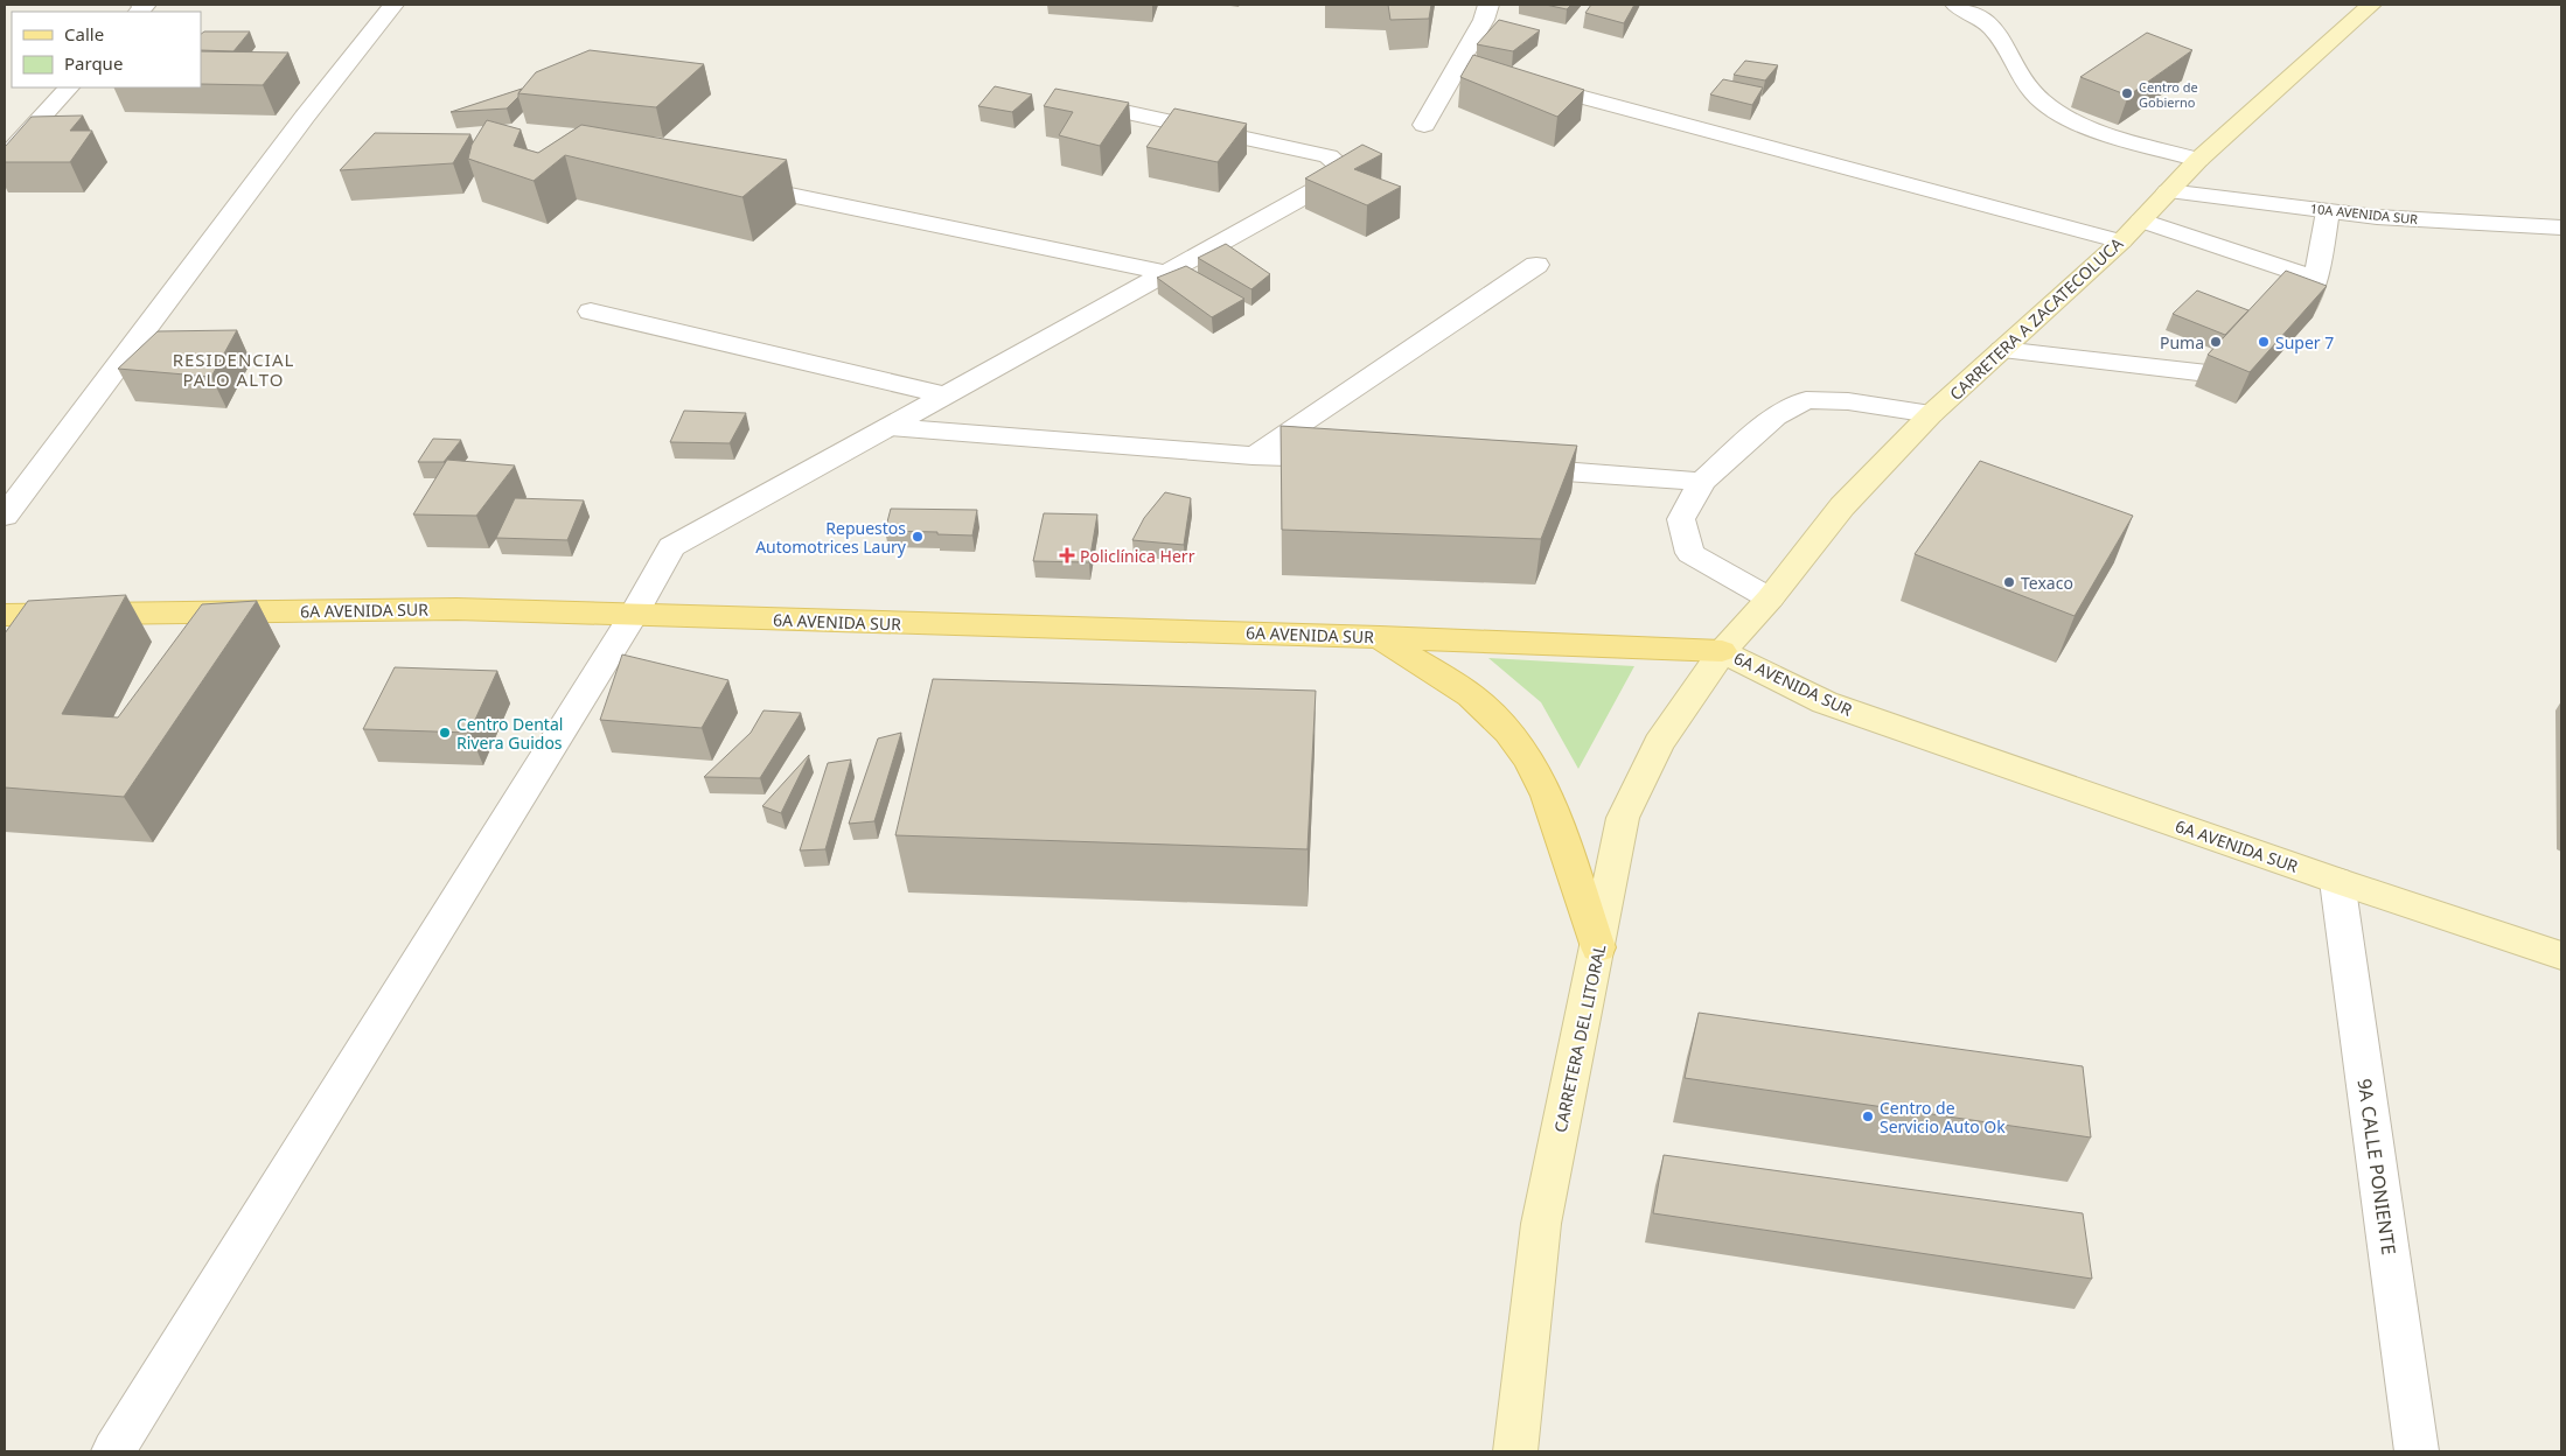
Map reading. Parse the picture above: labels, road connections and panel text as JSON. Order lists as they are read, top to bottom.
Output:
{
  "streets": {
    "main road": ["CARRETERA A ZACATECOLUCA", "6A AVENIDA SUR", "CARRETERA DEL LITORAL"],
    "street": ["10A AVENIDA SUR", "9A CALLE PONIENTE"]
  },
  "crossings": [
    ["10A AVENIDA SUR", "CARRETERA A ZACATECOLUCA"],
    ["CARRETERA A ZACATECOLUCA", "6A AVENIDA SUR"],
    ["CARRETERA A ZACATECOLUCA", "CARRETERA DEL LITORAL"],
    ["6A AVENIDA SUR", "CARRETERA DEL LITORAL"],
    ["6A AVENIDA SUR", "9A CALLE PONIENTE"]
  ],
  "districts": ["RESIDENCIAL PALO ALTO"],
  "places": {
    "other": [
      "Centro de Gobierno",
      "Puma",
      "Super 7",
      "Repuestos Automotrices Laury",
      "Texaco",
      "Centro Dental Rivera Guidos",
      "Centro de Servicio Auto Ok"
    ],
    "health": ["Policlínica Herr"]
  },
  "legend": ["Calle", "Parque"]
}
